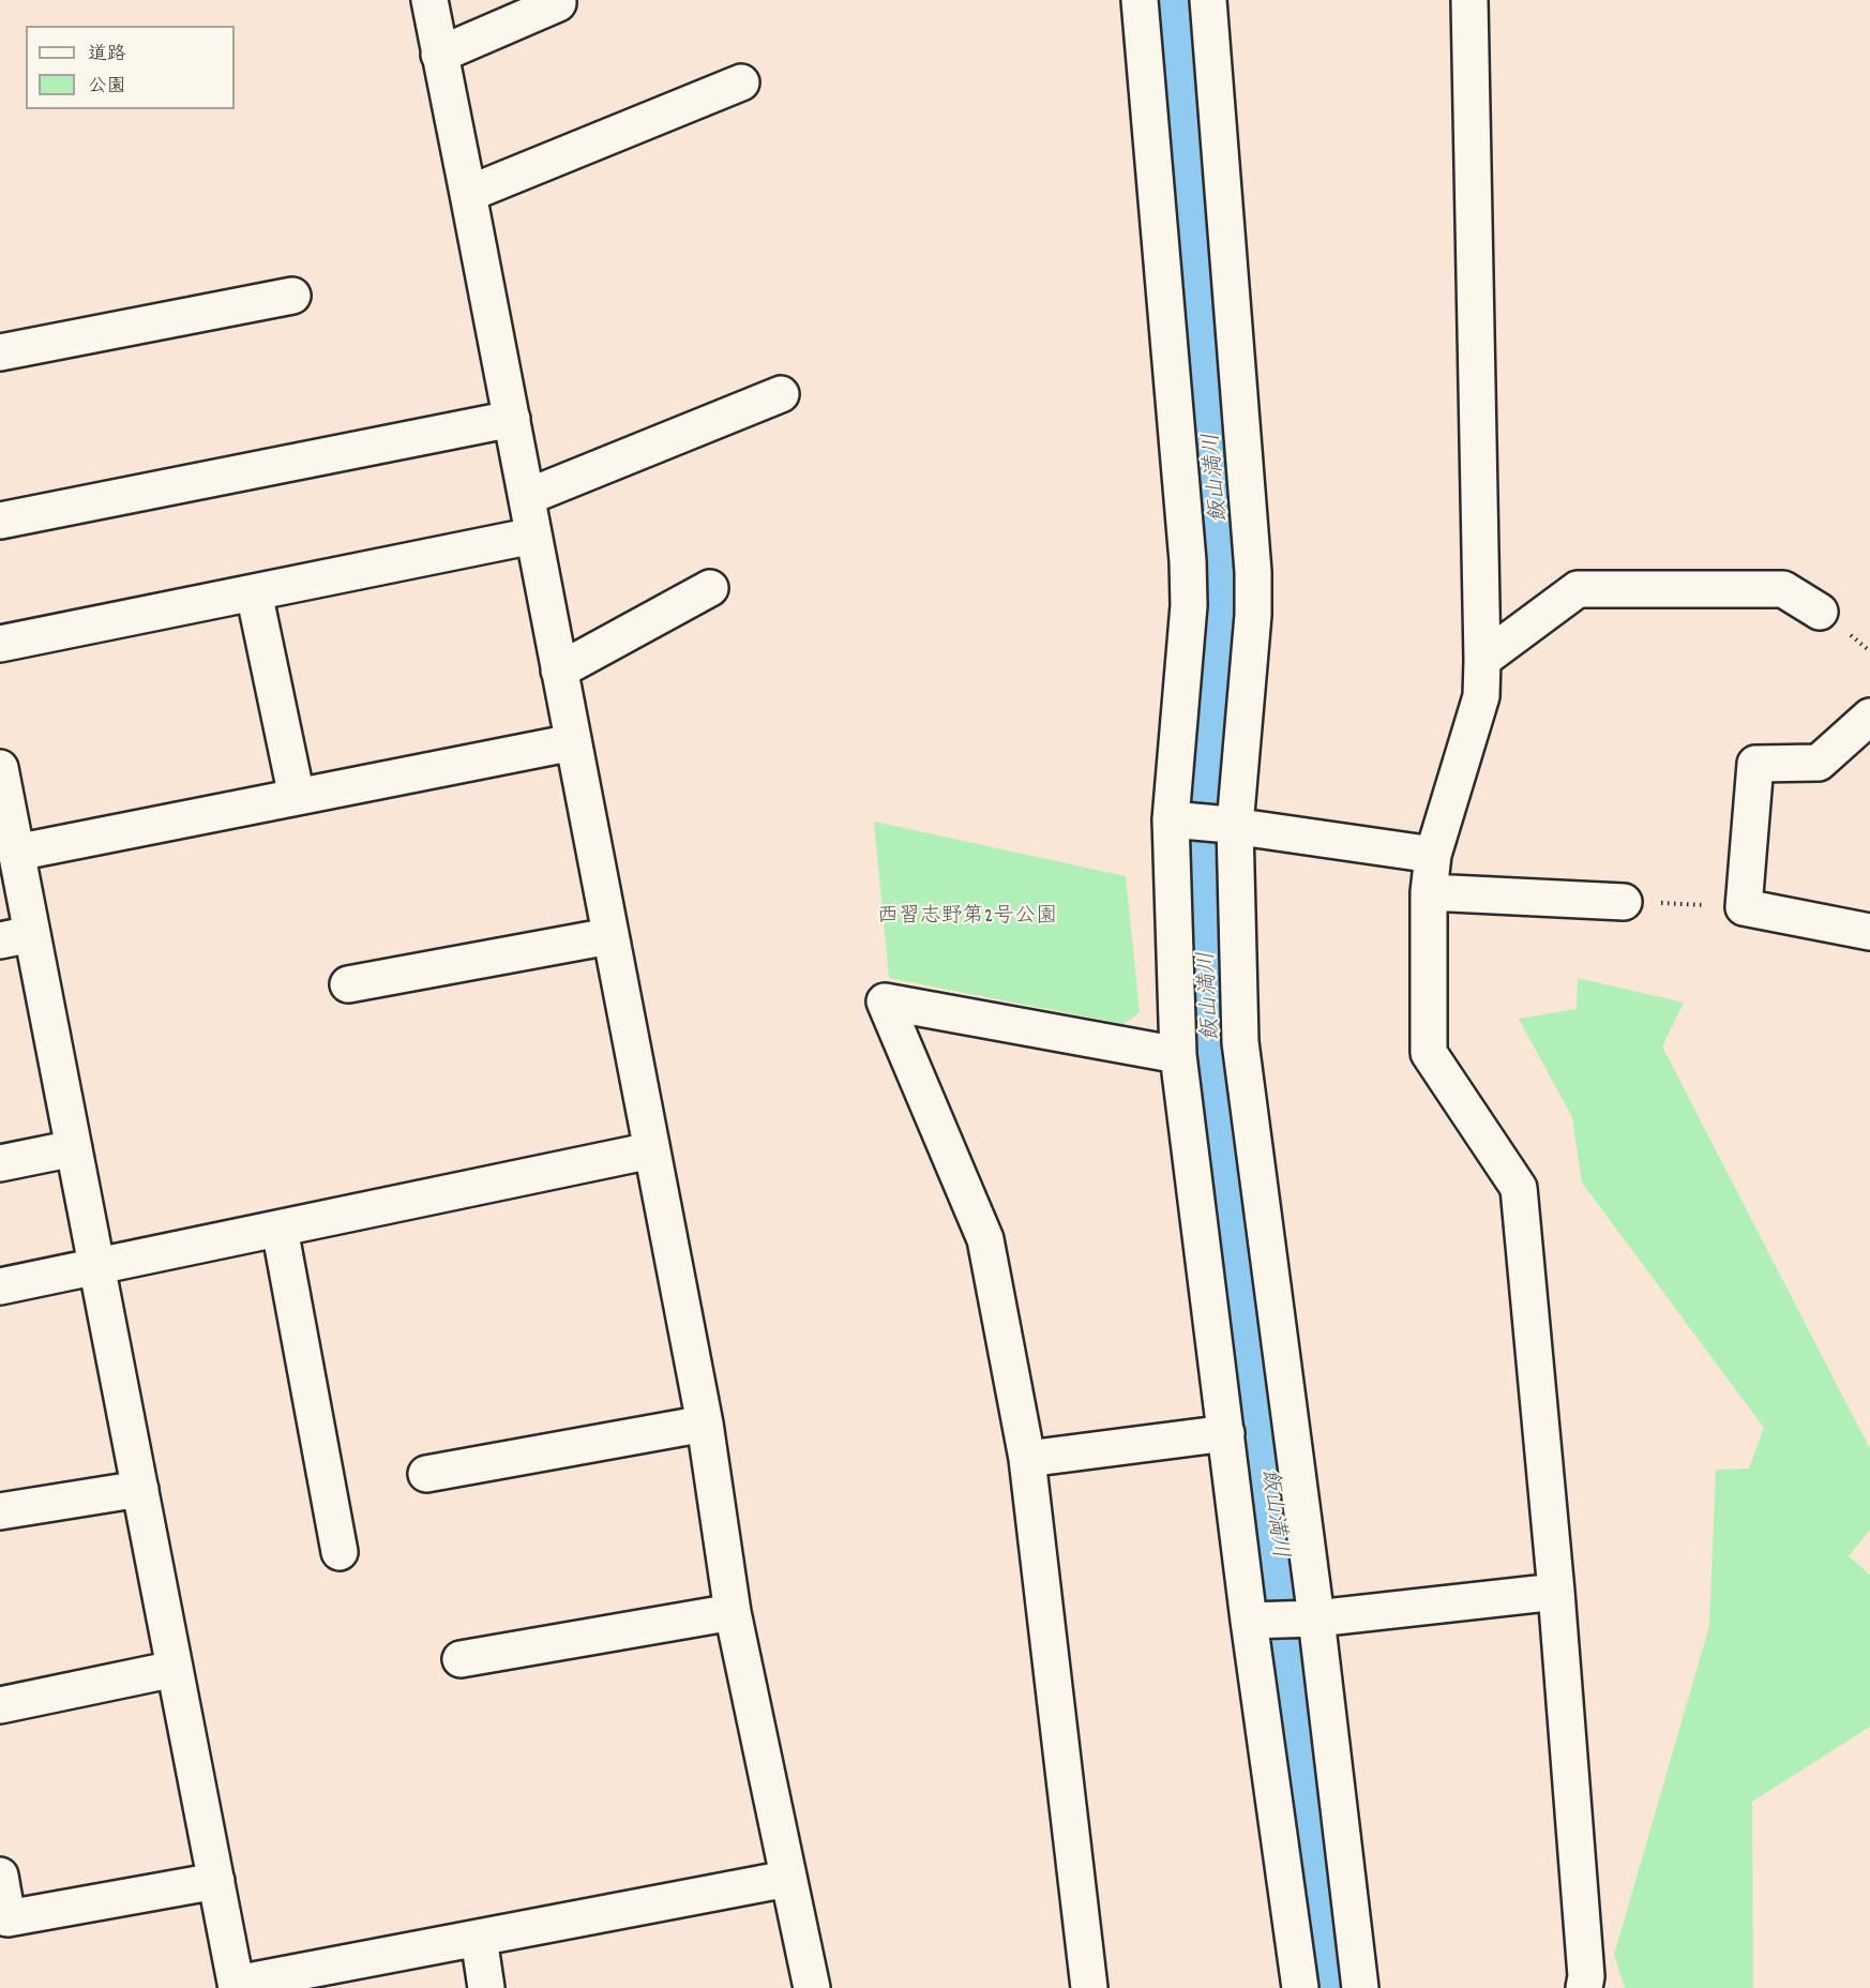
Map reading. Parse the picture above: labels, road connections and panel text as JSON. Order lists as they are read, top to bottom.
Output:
{
  "water": ["飯山満川"],
  "parks": ["西習志野第2号公園"],
  "legend": ["道路", "公園"]
}
